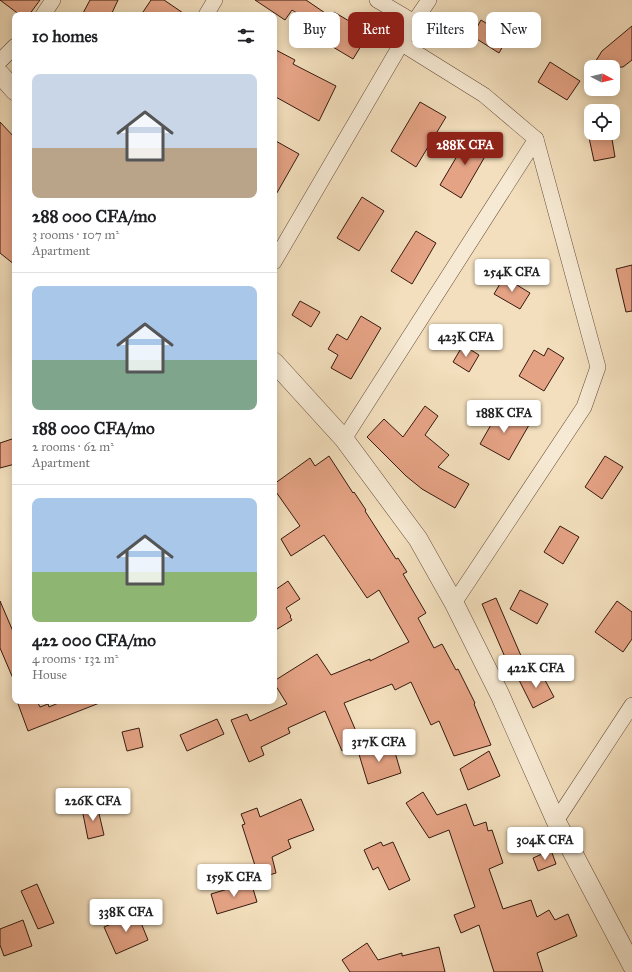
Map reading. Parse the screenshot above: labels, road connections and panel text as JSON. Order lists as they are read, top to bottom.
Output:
{
  "north": "right",
  "page": {
    "chip": [
      "Buy",
      "Rent",
      "Filters",
      "New"
    ],
    "heading": "10 homes",
    "list": [
      {
        "name": "288 000 CFA/mo",
        "note": "3 rooms · 107 m² · Apartment"
      },
      {
        "name": "188 000 CFA/mo",
        "note": "2 rooms · 62 m² · Apartment"
      },
      {
        "name": "422 000 CFA/mo",
        "note": "4 rooms · 132 m² · House"
      }
    ],
    "price": [
      "288K CFA",
      "254K CFA",
      "423K CFA",
      "188K CFA",
      "422K CFA",
      "317K CFA",
      "226K CFA",
      "304K CFA",
      "159K CFA",
      "338K CFA"
    ]
  }
}
